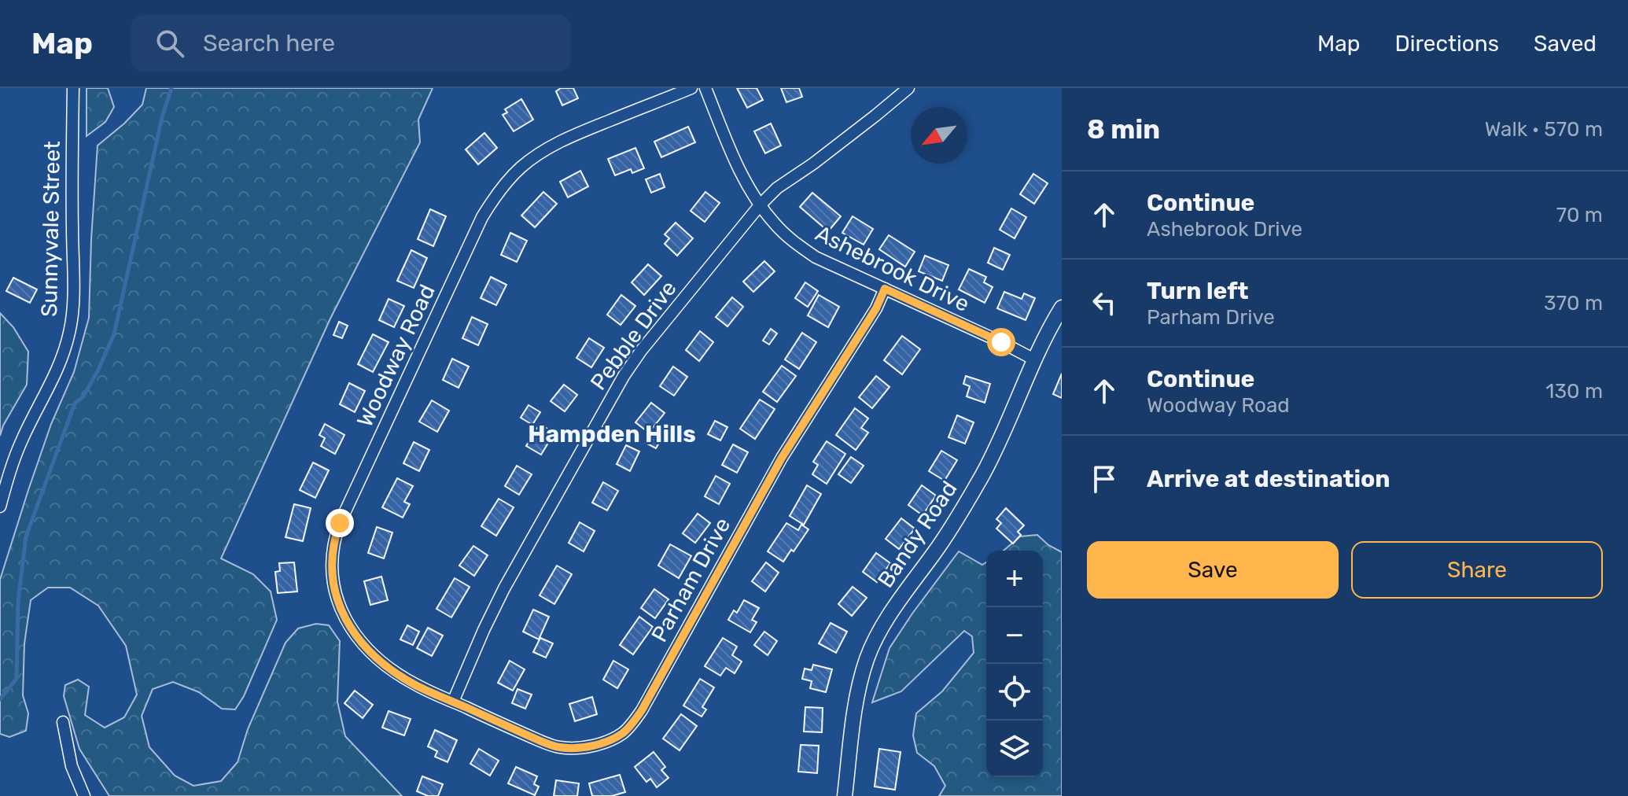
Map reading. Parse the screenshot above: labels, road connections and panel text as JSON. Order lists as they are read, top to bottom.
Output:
{
  "streets": {
    "street": [
      "Sunnyvale Street",
      "Ashebrook Drive",
      "Pebble Drive",
      "Woodway Road",
      "Bandy Road",
      "Parham Drive"
    ]
  },
  "crossings": [
    ["Ashebrook Drive", "Pebble Drive"],
    ["Ashebrook Drive", "Bandy Road"],
    ["Ashebrook Drive", "Parham Drive"],
    ["Pebble Drive", "Woodway Road"],
    ["Pebble Drive", "Parham Drive"],
    ["Woodway Road", "Parham Drive"]
  ],
  "districts": ["Hampden Hills"],
  "north": "bottom left",
  "page": {
    "header": "Map",
    "search": "Search here",
    "nav": ["Map", "Directions", "Saved"],
    "heading": ["8 min", "Walk · 570 m"],
    "list": [
      ["Continue", "Ashebrook Drive", "70 m"],
      ["Turn left", "Parham Drive", "370 m"],
      ["Continue", "Woodway Road", "130 m"],
      "Arrive at destination"
    ],
    "buttons": ["Save", "Share"],
    "map_buttons": ["+", "−"]
  }
}
